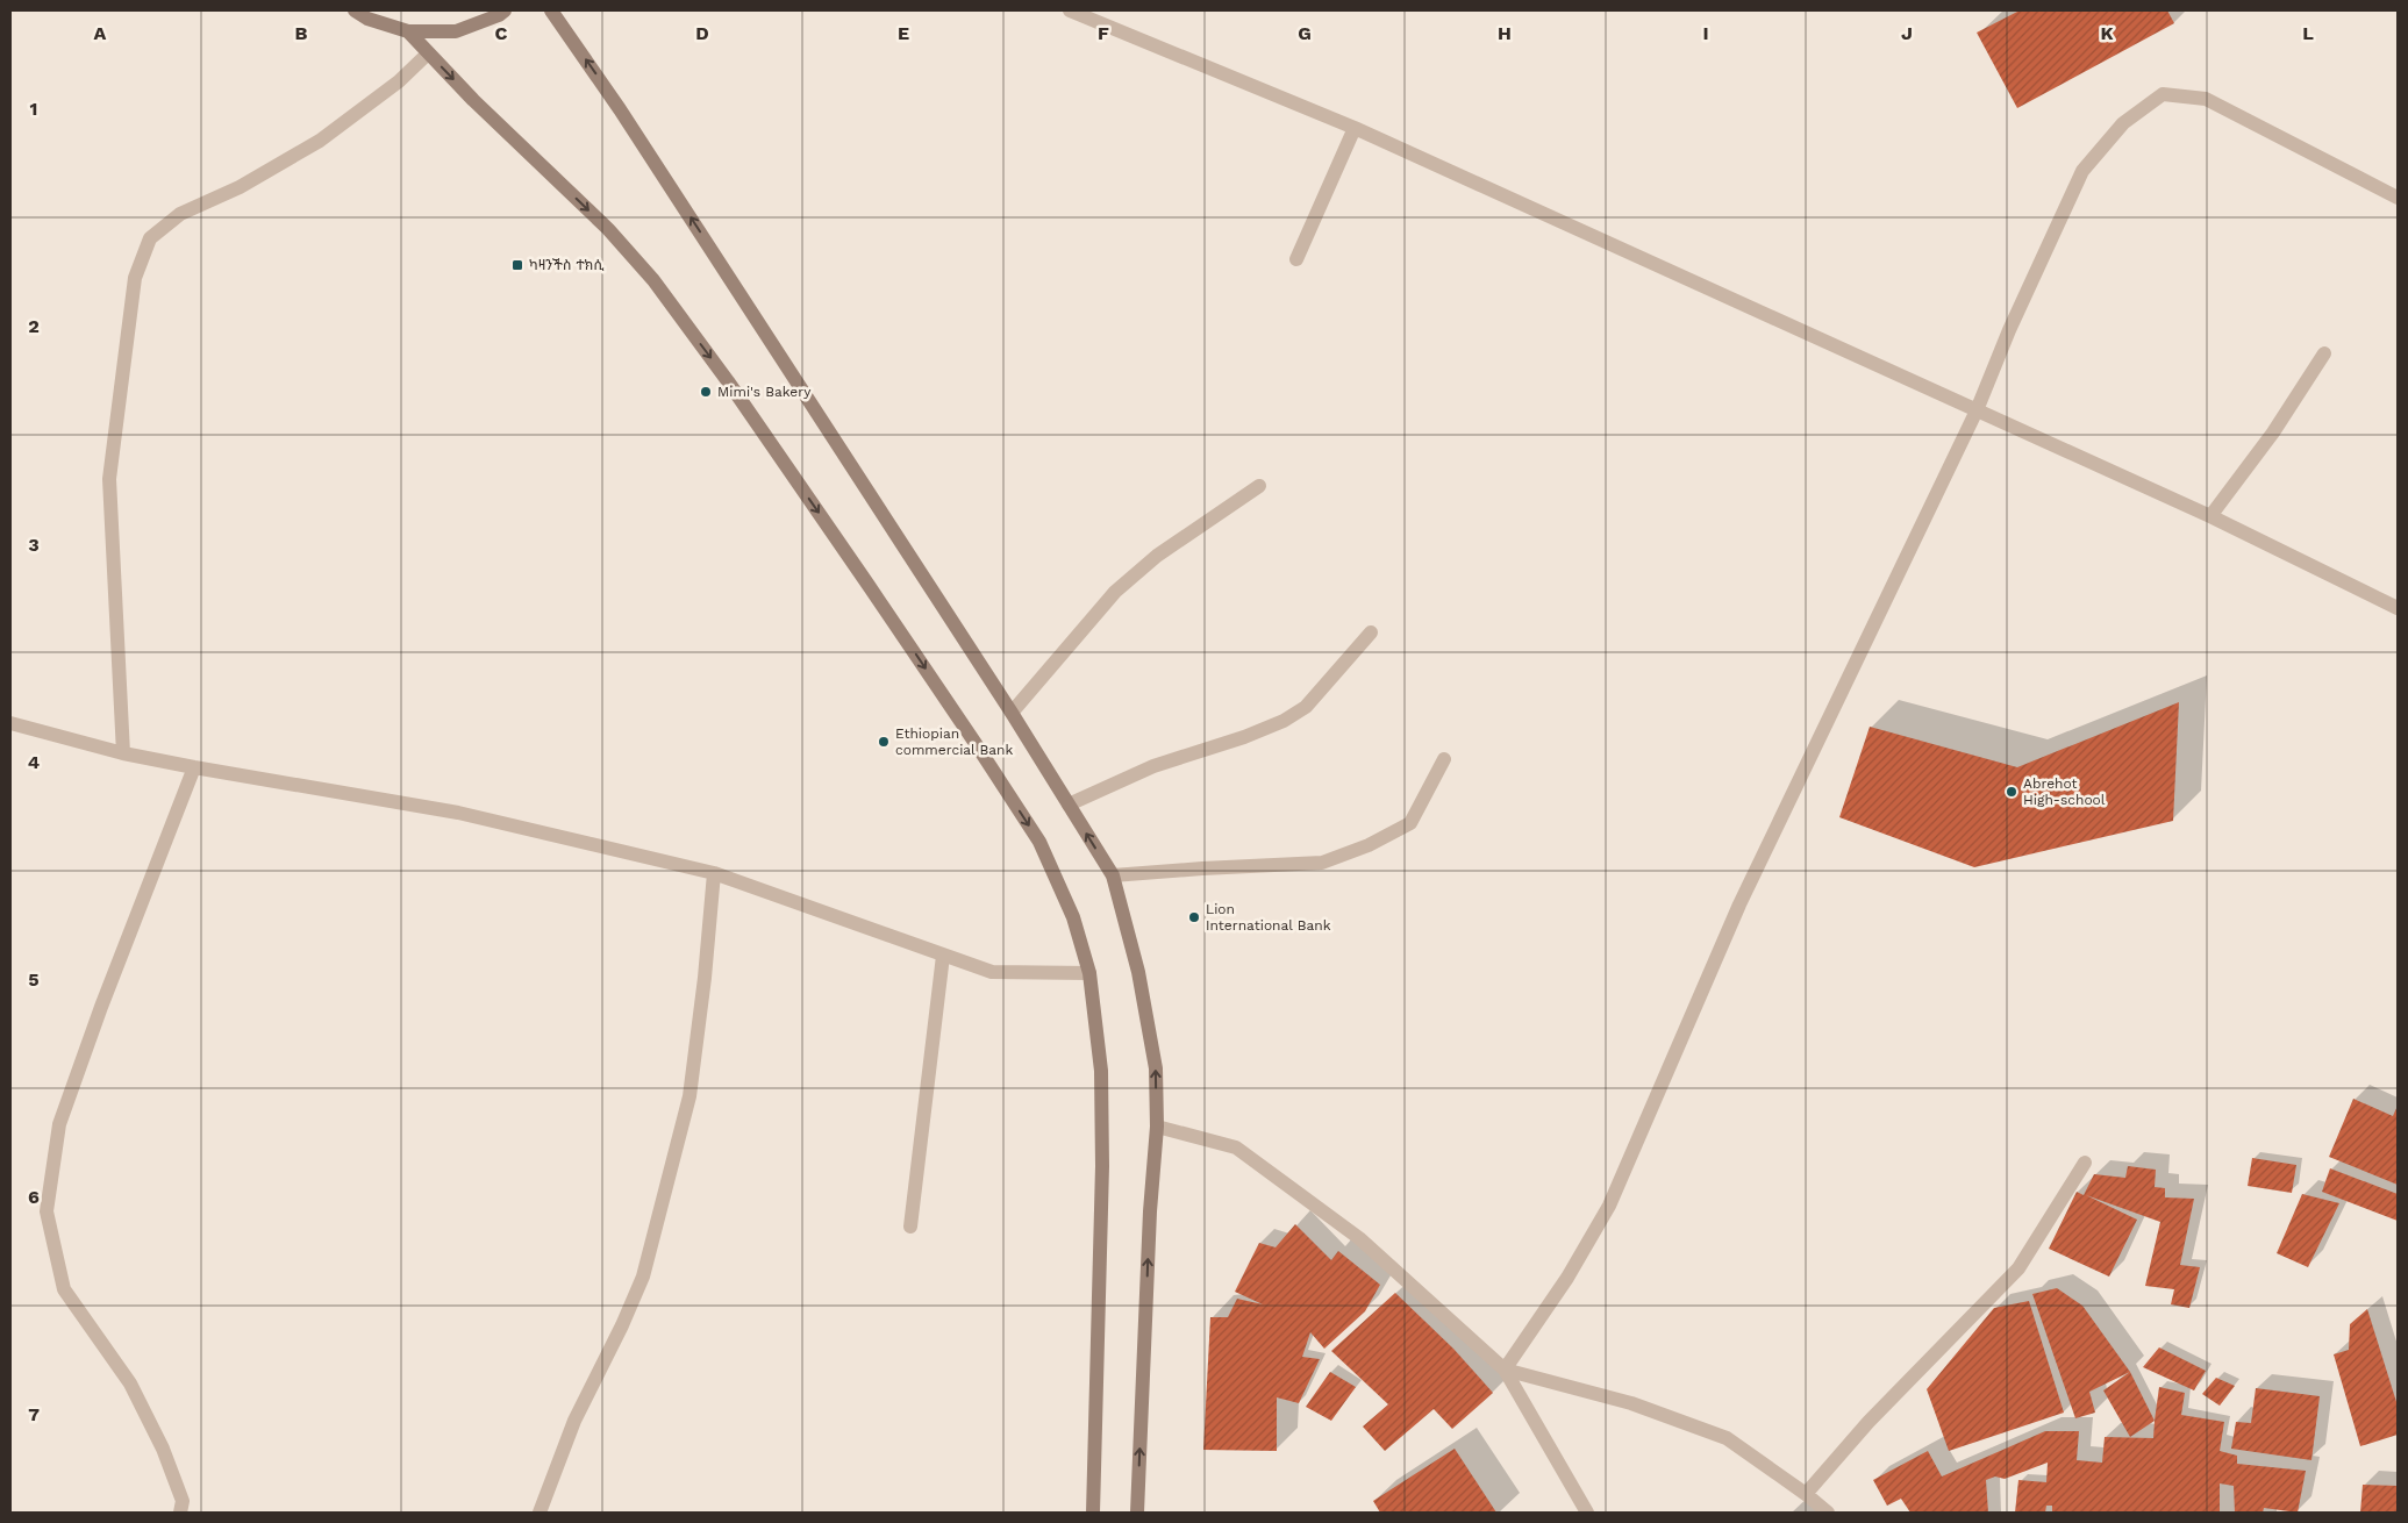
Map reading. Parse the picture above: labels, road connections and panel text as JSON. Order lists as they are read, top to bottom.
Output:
{
  "places": {
    "transit": ["ካዛንችስ ተክሲ"],
    "other": [
      "Mimi's Bakery",
      "Ethiopian commercial Bank",
      "Abrehot High-school",
      "Lion International Bank"
    ]
  },
  "grid": {
    "columns": [
      "A",
      "B",
      "C",
      "D",
      "E",
      "F",
      "G",
      "H",
      "I",
      "J",
      "K",
      "L"
    ],
    "rows": [
      "1",
      "2",
      "3",
      "4",
      "5",
      "6",
      "7"
    ]
  }
}
